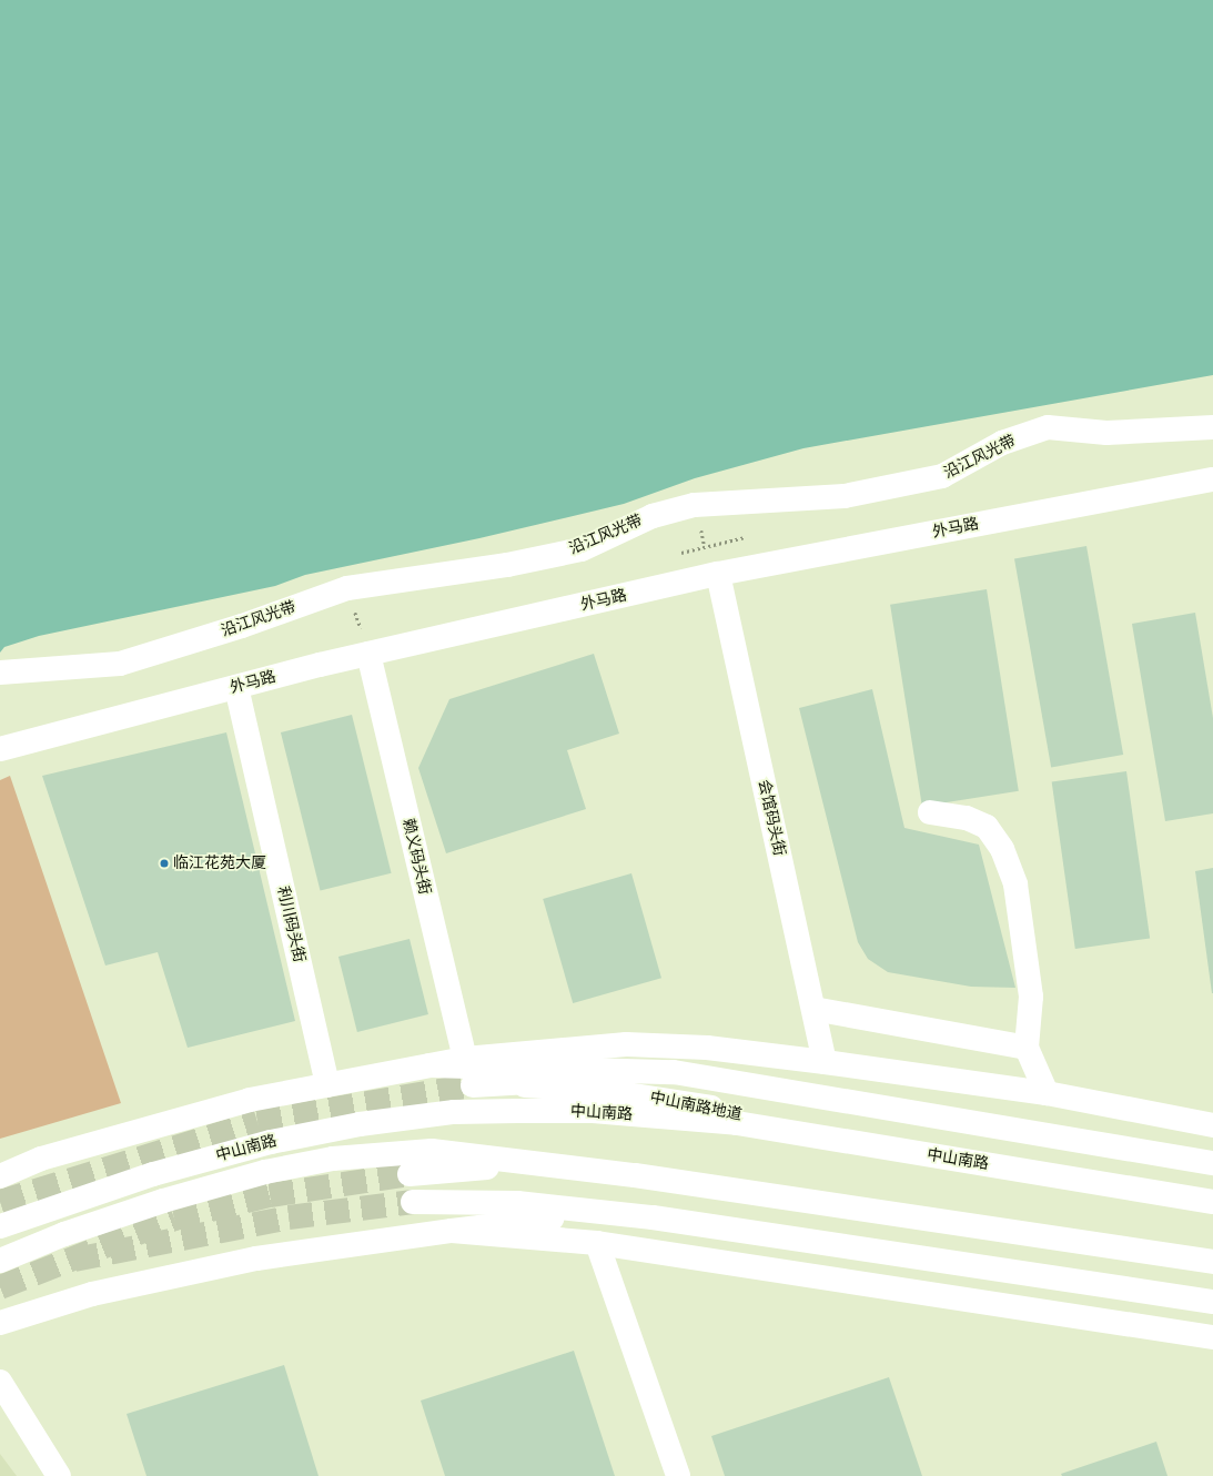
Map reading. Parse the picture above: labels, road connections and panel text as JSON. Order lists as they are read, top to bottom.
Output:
{
  "streets": {
    "main road": [
      "沿江风光带",
      "外马路",
      "会馆码头街",
      "赖义码头街",
      "利川码头街",
      "中山南路地道",
      "中山南路"
    ]
  },
  "crossings": [
    ["外马路", "会馆码头街"],
    ["外马路", "赖义码头街"],
    ["外马路", "利川码头街"],
    ["中山南路地道", "中山南路"]
  ],
  "places": ["临江花苑大厦"]
}
